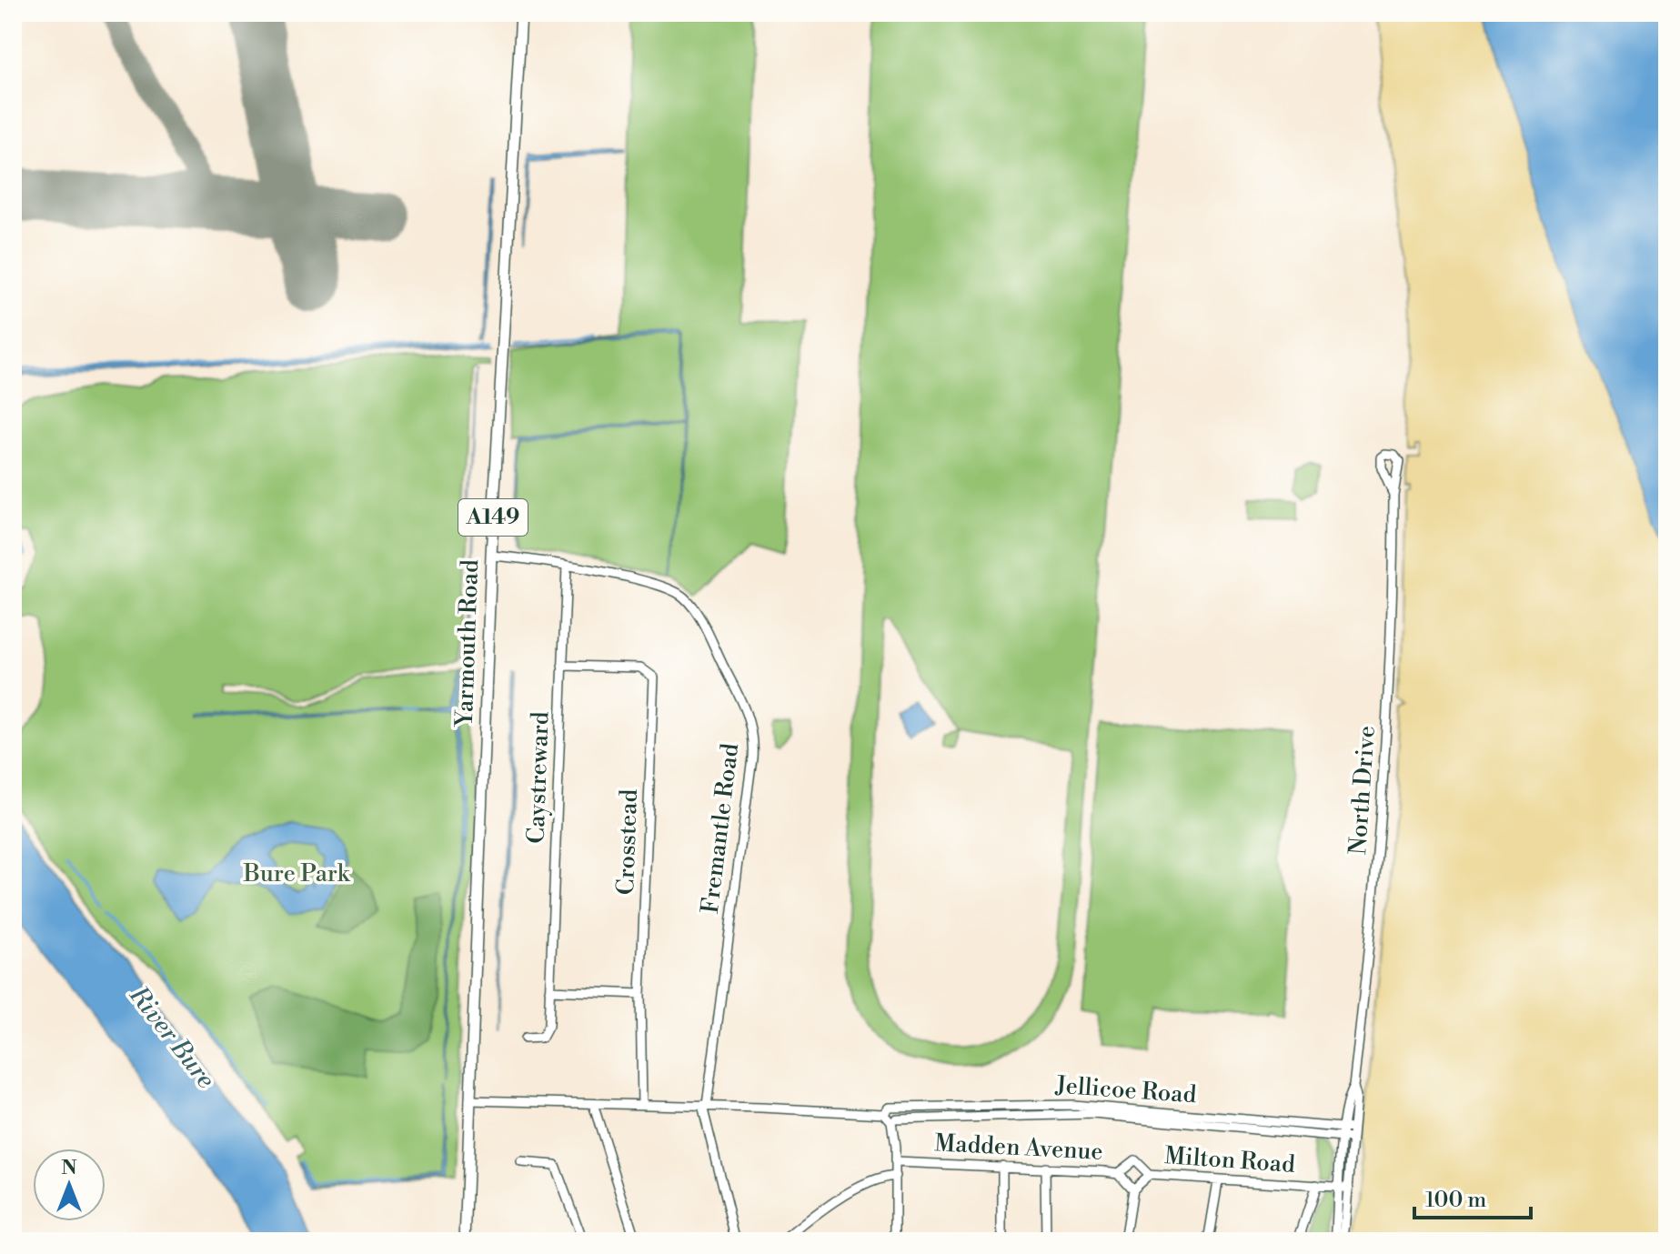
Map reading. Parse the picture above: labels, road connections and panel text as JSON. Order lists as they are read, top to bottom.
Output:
{
  "streets": {
    "main road": ["A149", "Yarmouth Road"],
    "street": [
      "Caystreward",
      "North Drive",
      "Fremantle Road",
      "Crosstead",
      "Jellicoe Road",
      "Madden Avenue",
      "Milton Road"
    ]
  },
  "crossings": [
    ["A149", "Yarmouth Road"],
    ["A149", "Jellicoe Road"],
    ["Yarmouth Road", "Fremantle Road"],
    ["Yarmouth Road", "Jellicoe Road"],
    ["Caystreward", "Fremantle Road"],
    ["Caystreward", "Crosstead"],
    ["North Drive", "Jellicoe Road"],
    ["North Drive", "Milton Road"],
    ["Fremantle Road", "Jellicoe Road"],
    ["Crosstead", "Jellicoe Road"],
    ["Madden Avenue", "Milton Road"]
  ],
  "water": ["River Bure"],
  "parks": ["Bure Park"],
  "scale_bar": "100 m",
  "north": "top"
}
